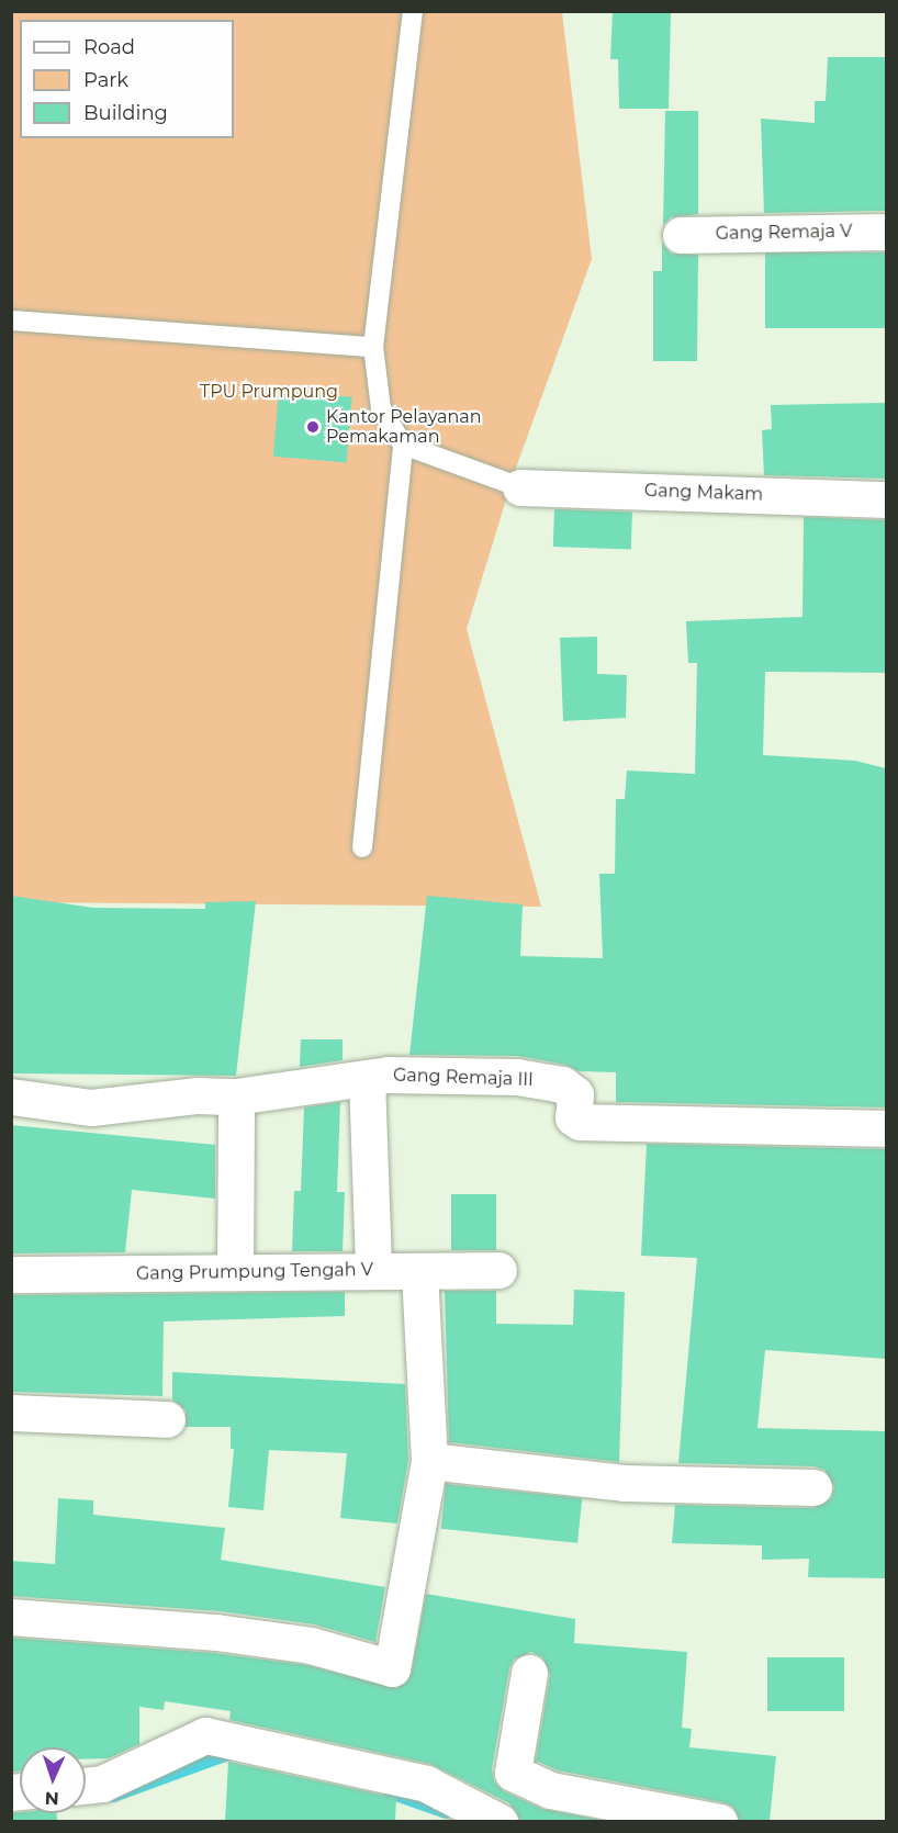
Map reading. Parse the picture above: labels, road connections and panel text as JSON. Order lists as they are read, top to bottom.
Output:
{
  "streets": {
    "street": [
      "Gang Remaja V",
      "Gang Makam",
      "Gang Remaja III",
      "Gang Prumpung Tengah V"
    ]
  },
  "parks": ["TPU Prumpung"],
  "places": ["Kantor Pelayanan Pemakaman"],
  "legend": ["Road", "Park", "Building"],
  "north": "bottom"
}
